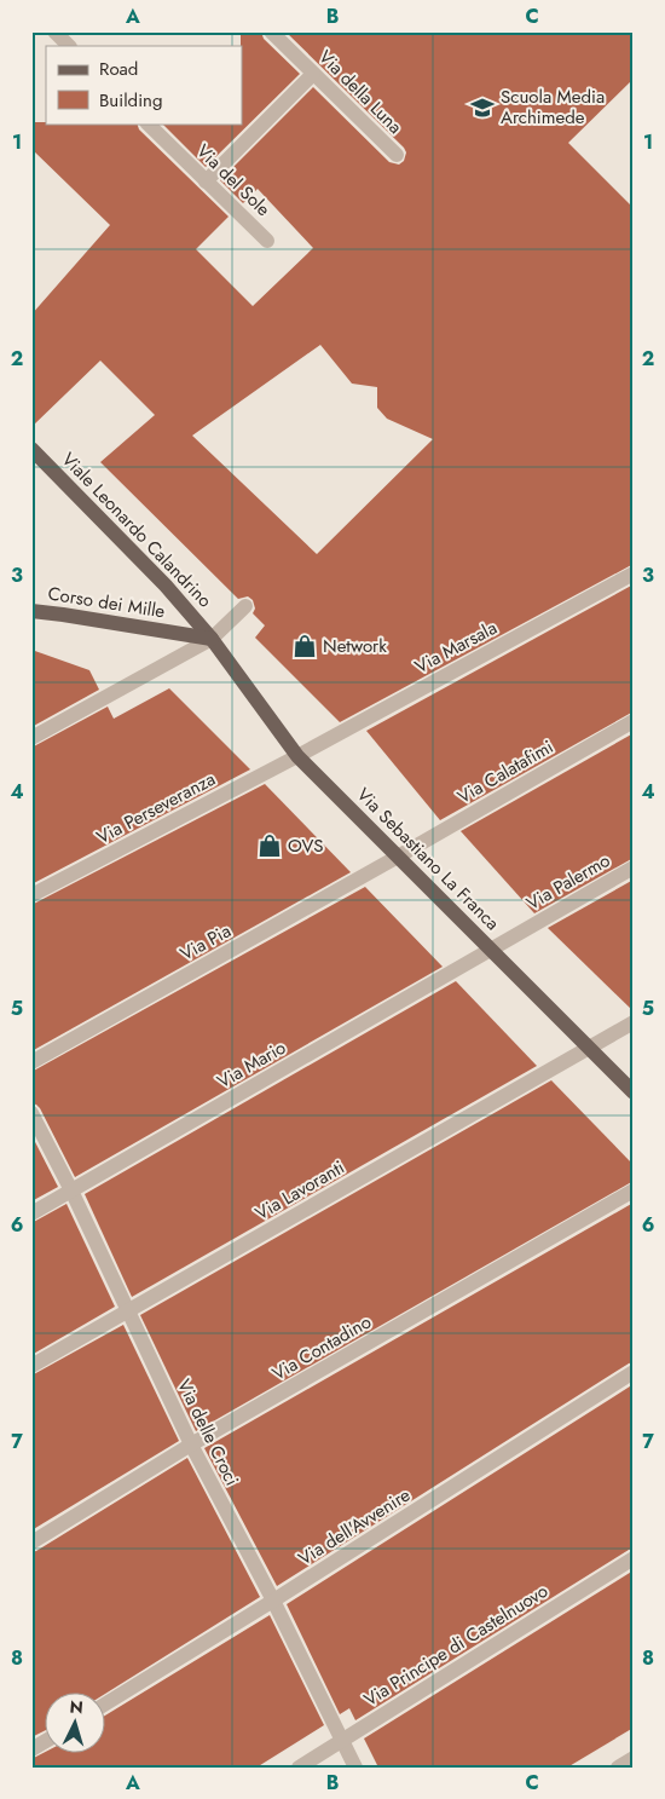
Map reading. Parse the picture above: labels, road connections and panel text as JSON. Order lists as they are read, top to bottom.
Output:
{
  "streets": {
    "main road": ["Viale Leonardo Calandrino", "Corso dei Mille", "Via Sebastiano La Franca"],
    "street": [
      "Via della Luna",
      "Via del Sole",
      "Via Marsala",
      "Via Calatafimi",
      "Via Perseveranza",
      "Via Palermo",
      "Via Pia",
      "Via Mario",
      "Via Lavoranti",
      "Via Contadino",
      "Via delle Croci",
      "Via dell'Avvenire",
      "Via Principe di Castelnuovo"
    ]
  },
  "crossings": [
    ["Viale Leonardo Calandrino", "Corso dei Mille"],
    ["Viale Leonardo Calandrino", "Via Sebastiano La Franca"],
    ["Corso dei Mille", "Via Sebastiano La Franca"],
    ["Via Marsala", "Via Perseveranza"],
    ["Via Marsala", "Via Sebastiano La Franca"],
    ["Via Calatafimi", "Via Sebastiano La Franca"],
    ["Via Calatafimi", "Via Pia"],
    ["Via Perseveranza", "Via Sebastiano La Franca"],
    ["Via Sebastiano La Franca", "Via Palermo"],
    ["Via Sebastiano La Franca", "Via Pia"],
    ["Via Sebastiano La Franca", "Via Mario"],
    ["Via Sebastiano La Franca", "Via Lavoranti"],
    ["Via Palermo", "Via Mario"],
    ["Via Mario", "Via delle Croci"],
    ["Via Lavoranti", "Via delle Croci"],
    ["Via Contadino", "Via delle Croci"],
    ["Via delle Croci", "Via dell'Avvenire"],
    ["Via delle Croci", "Via Principe di Castelnuovo"]
  ],
  "places": {
    "school or university": ["Scuola Media Archimede"],
    "shop": ["Network", "OVS"]
  },
  "legend": ["Road", "Building"],
  "north": "top",
  "grid": {
    "columns": ["A", "B", "C"],
    "rows": [
      "1",
      "2",
      "3",
      "4",
      "5",
      "6",
      "7",
      "8"
    ]
  }
}
